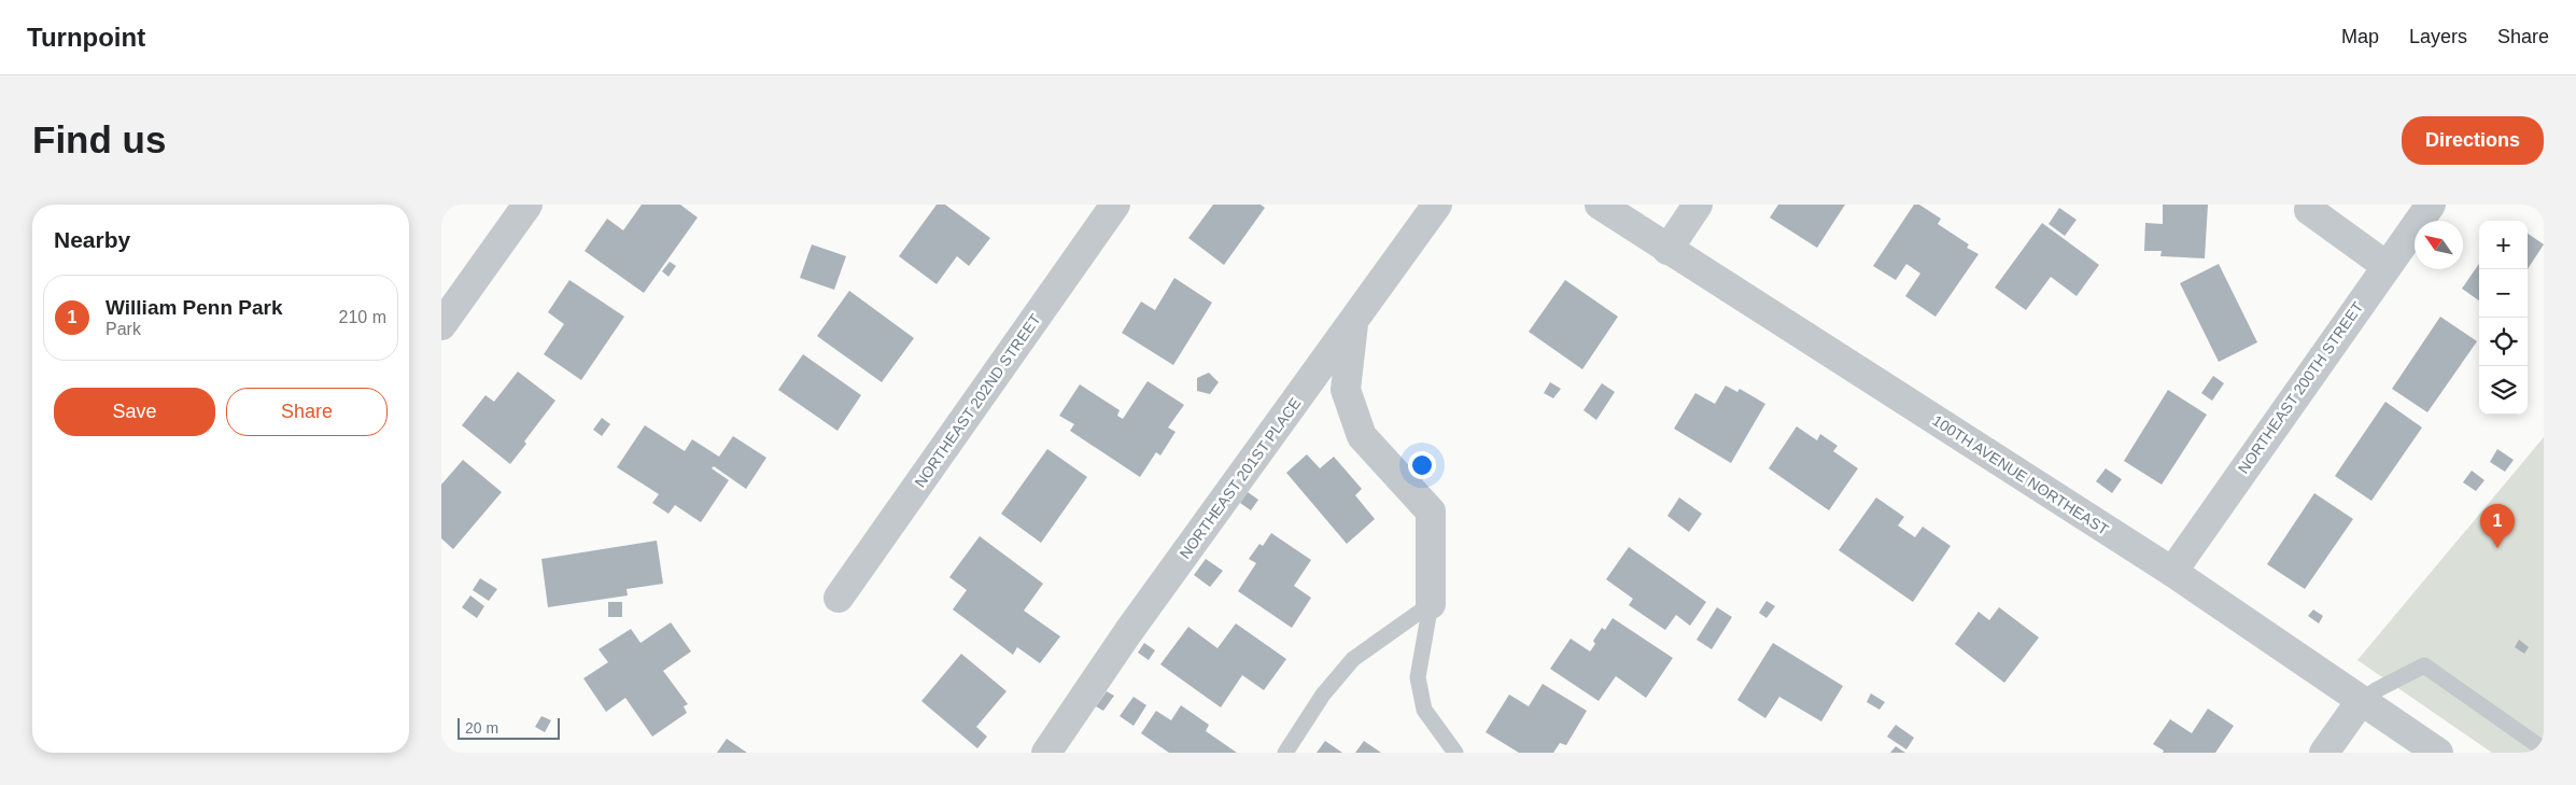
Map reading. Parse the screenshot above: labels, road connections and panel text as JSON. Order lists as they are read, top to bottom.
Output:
{
  "streets": {
    "street": [
      "NORTHEAST 200TH STREET",
      "NORTHEAST 202ND STREET",
      "100TH AVENUE NORTHEAST",
      "NORTHEAST 201ST PLACE"
    ]
  },
  "crossings": [
    ["NORTHEAST 200TH STREET", "100TH AVENUE NORTHEAST"]
  ],
  "scale_bar": "20 m",
  "north": "top left",
  "page": {
    "header": "Turnpoint",
    "nav": ["Map", "Layers", "Share"],
    "buttons": [
      "Directions",
      ["Save", "Share"]
    ],
    "title": "Find us",
    "heading": "Nearby",
    "map_buttons": ["+", "−"],
    "list": [
      {
        "mark": "1",
        "name": "William Penn Park",
        "note": "Park",
        "value": "210 m"
      }
    ],
    "pins": "1",
    "scale": "20 m"
  }
}
